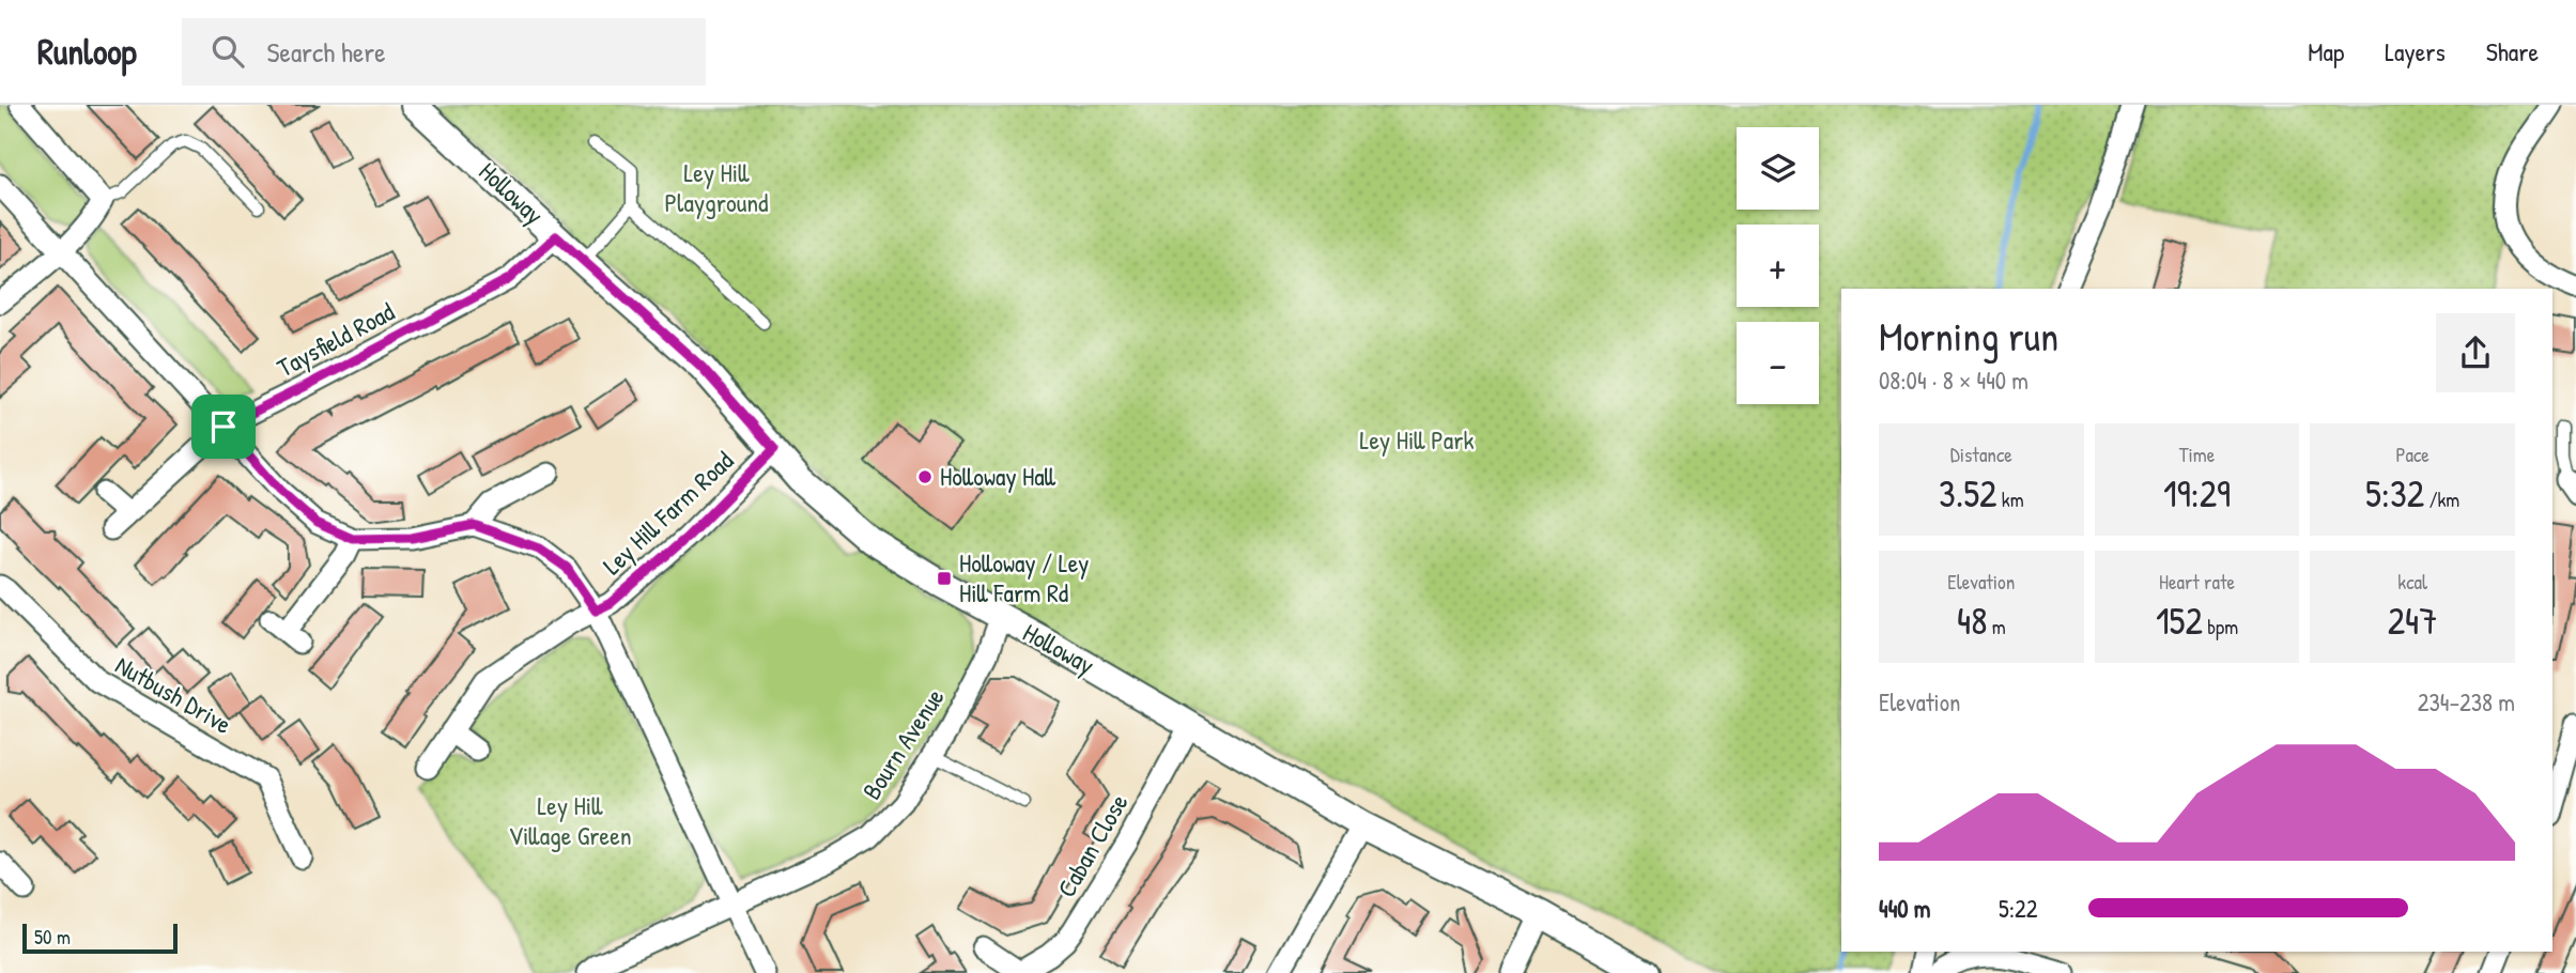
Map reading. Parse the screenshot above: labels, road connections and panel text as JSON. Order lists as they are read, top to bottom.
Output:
{
  "streets": {
    "street": [
      "Holloway",
      "Taysfield Road",
      "Ley Hill Farm Road",
      "Nutbush Drive",
      "Bourn Avenue",
      "Caban Close"
    ]
  },
  "crossings": [
    ["Holloway", "Taysfield Road"],
    ["Holloway", "Ley Hill Farm Road"],
    ["Holloway", "Bourn Avenue"],
    ["Holloway", "Caban Close"]
  ],
  "parks": ["Ley Hill Playground", "Ley Hill Park", "Ley Hill Village Green"],
  "places": {
    "other": ["Holloway Hall"],
    "transit": ["Holloway / Ley Hill Farm Rd"]
  },
  "scale_bar": "50 m",
  "page": {
    "header": "Runloop",
    "search": "Search here",
    "nav": ["Map", "Layers", "Share"],
    "map_buttons": ["+", "−"],
    "heading": ["Morning run", "08:04 · 8 × 440 m"],
    "stats": [
      ["Distance", "3.52 km"],
      ["Time", "19:29"],
      ["Pace", "5:32 /km"],
      ["Elevation", "48 m"],
      ["Heart rate", "152 bpm"],
      ["kcal", "247"]
    ],
    "chart": ["Elevation", "234–238 m"],
    "list": [
      {
        "name": "440 m",
        "note": "5:22"
      }
    ],
    "scale": "50 m"
  }
}
